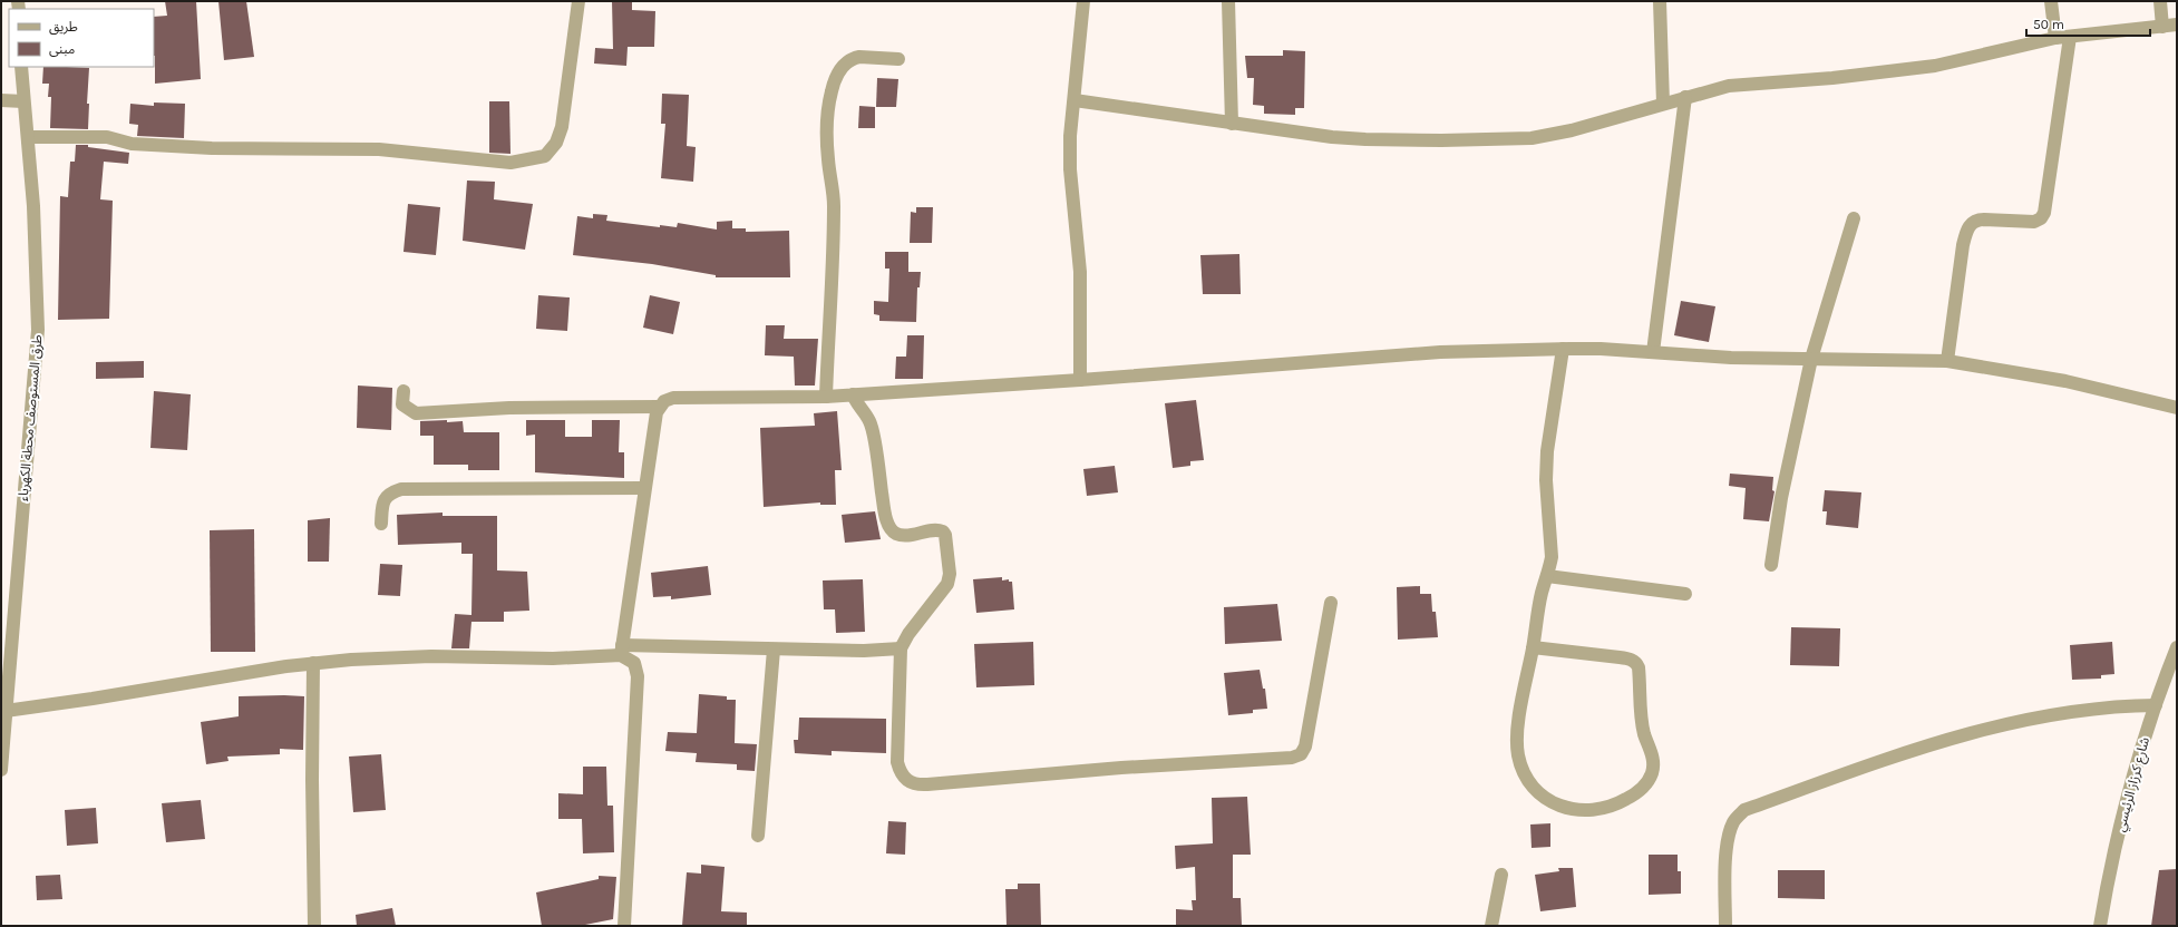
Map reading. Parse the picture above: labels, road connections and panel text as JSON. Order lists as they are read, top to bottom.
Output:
{
  "streets": {
    "street": ["طرق المستوصف محطة الكهرباء", "شارع كرزاز الرئيسي"]
  },
  "legend": ["طريق", "مبنى"],
  "scale_bar": "50 m"
}
